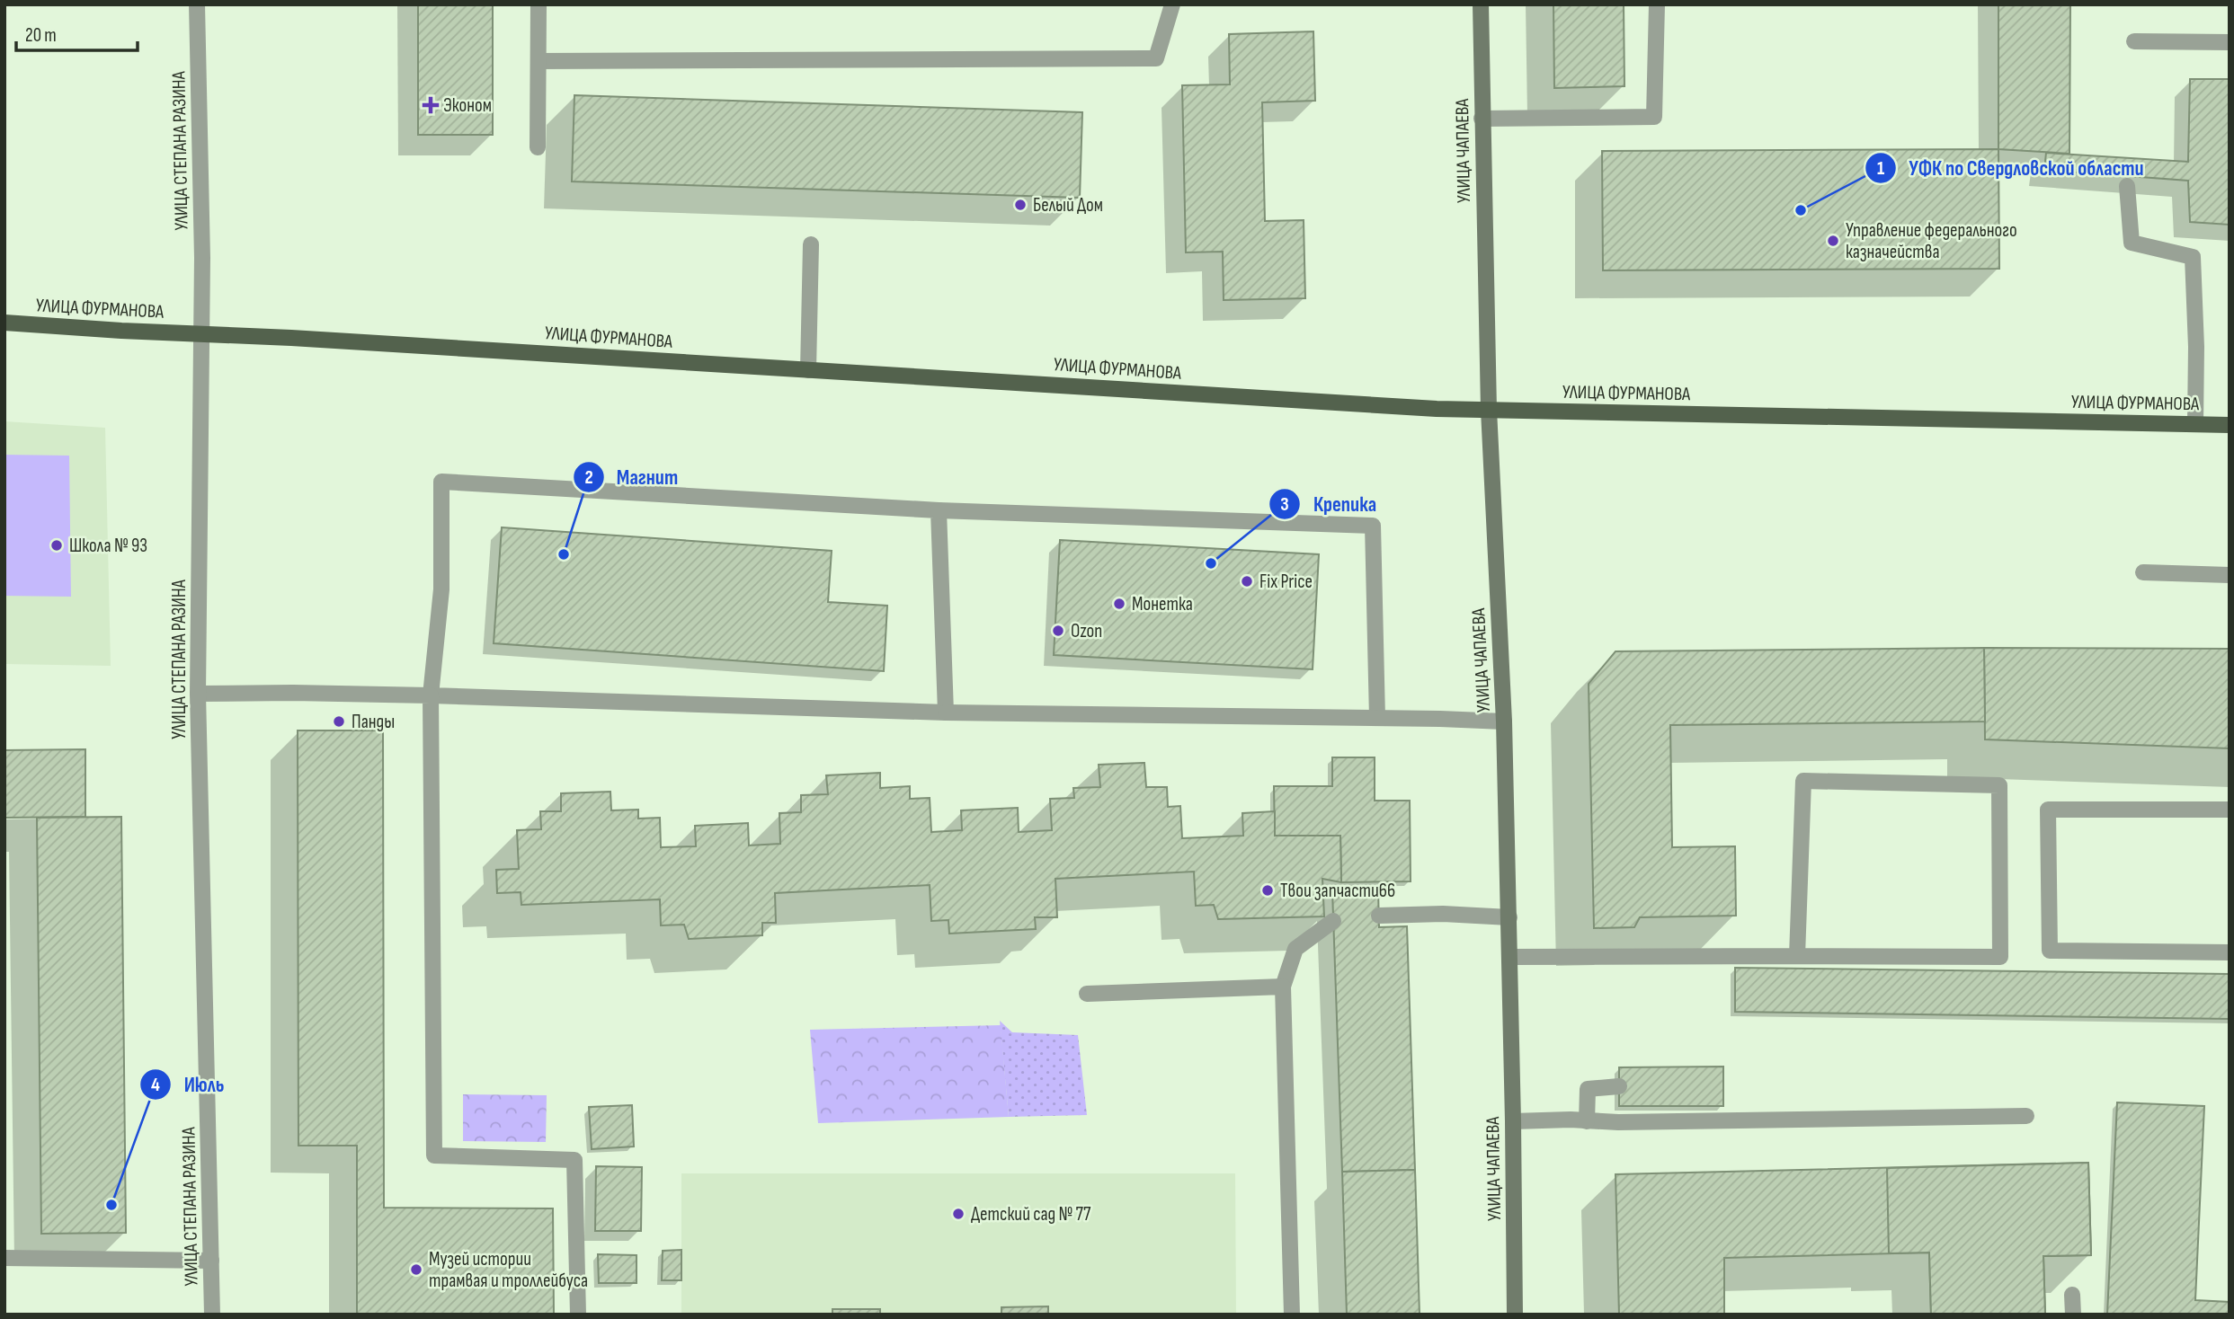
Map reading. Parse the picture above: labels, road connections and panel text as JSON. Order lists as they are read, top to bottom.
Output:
{
  "streets": {
    "main road": ["УЛИЦА ЧАПАЕВА", "УЛИЦА ФУРМАНОВА"],
    "street": ["УЛИЦА СТЕПАНА РАЗИНА"]
  },
  "crossings": [
    ["УЛИЦА СТЕПАНА РАЗИНА", "УЛИЦА ФУРМАНОВА"],
    ["УЛИЦА ЧАПАЕВА", "УЛИЦА ФУРМАНОВА"]
  ],
  "places": {
    "health": ["Эконом"],
    "other": [
      "Белый Дом",
      "УФК по Свердловской области",
      "Управление федерального казначейства",
      "Школа № 93",
      "Магнит",
      "Крепика",
      "Fix Price",
      "Монетка",
      "Ozon",
      "Панды",
      "Твои запчасти66",
      "Июль",
      "Детский сад № 77",
      "Музей истории трамвая и троллейбуса"
    ]
  },
  "scale_bar": "20 m"
}
